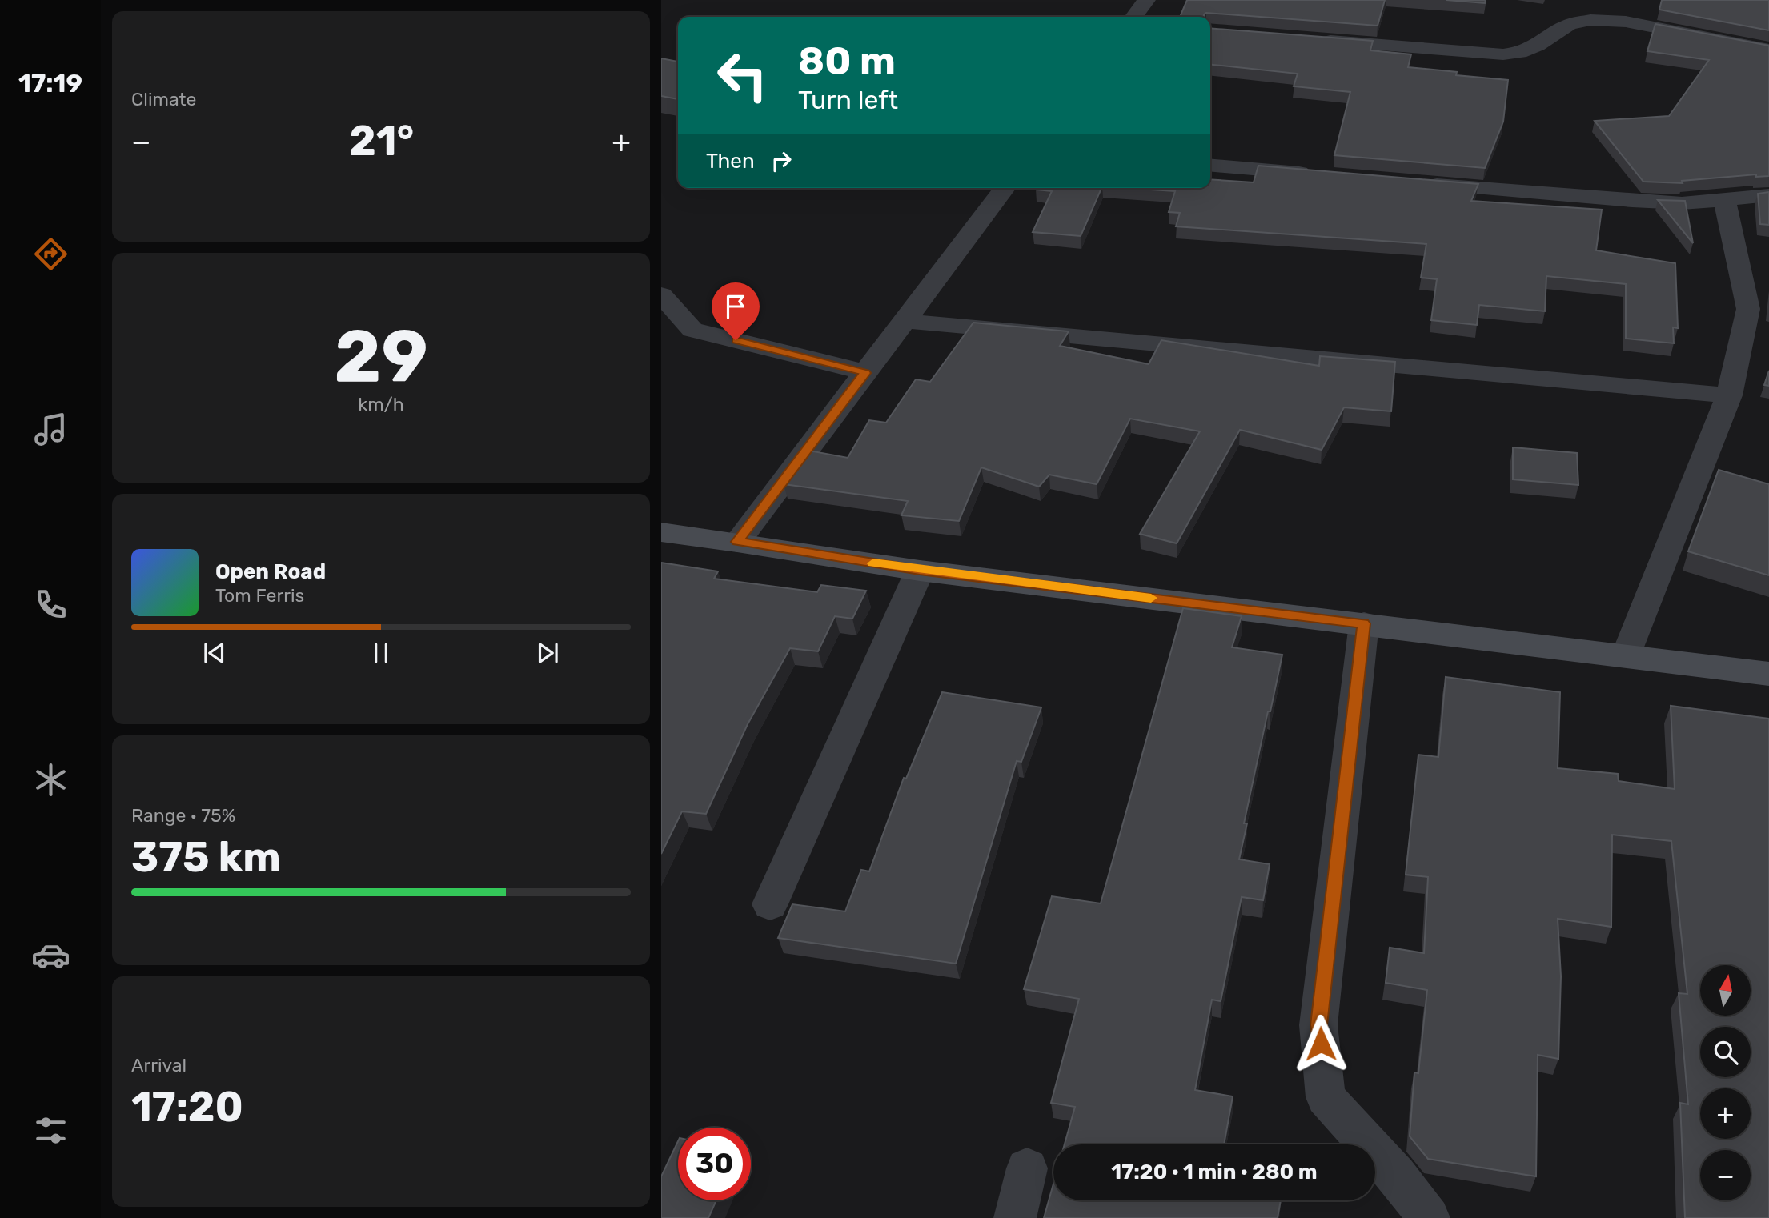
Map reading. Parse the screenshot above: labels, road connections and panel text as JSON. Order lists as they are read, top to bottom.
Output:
{
  "north": "top",
  "page": {
    "tabs": "17:19",
    "tile": [
      "Climate",
      ["29", "km/h"],
      ["Range · 75%", "375 km"],
      ["Arrival", "17:20"]
    ],
    "turn": ["80 m", "Turn left"],
    "heat": ["−", "21°", "+"],
    "then": "Then",
    "song": ["Open Road", "Tom Ferris"],
    "map_buttons": ["+", "−"],
    "limit": "30",
    "trip": "17:20 · 1 min · 280 m"
  }
}
